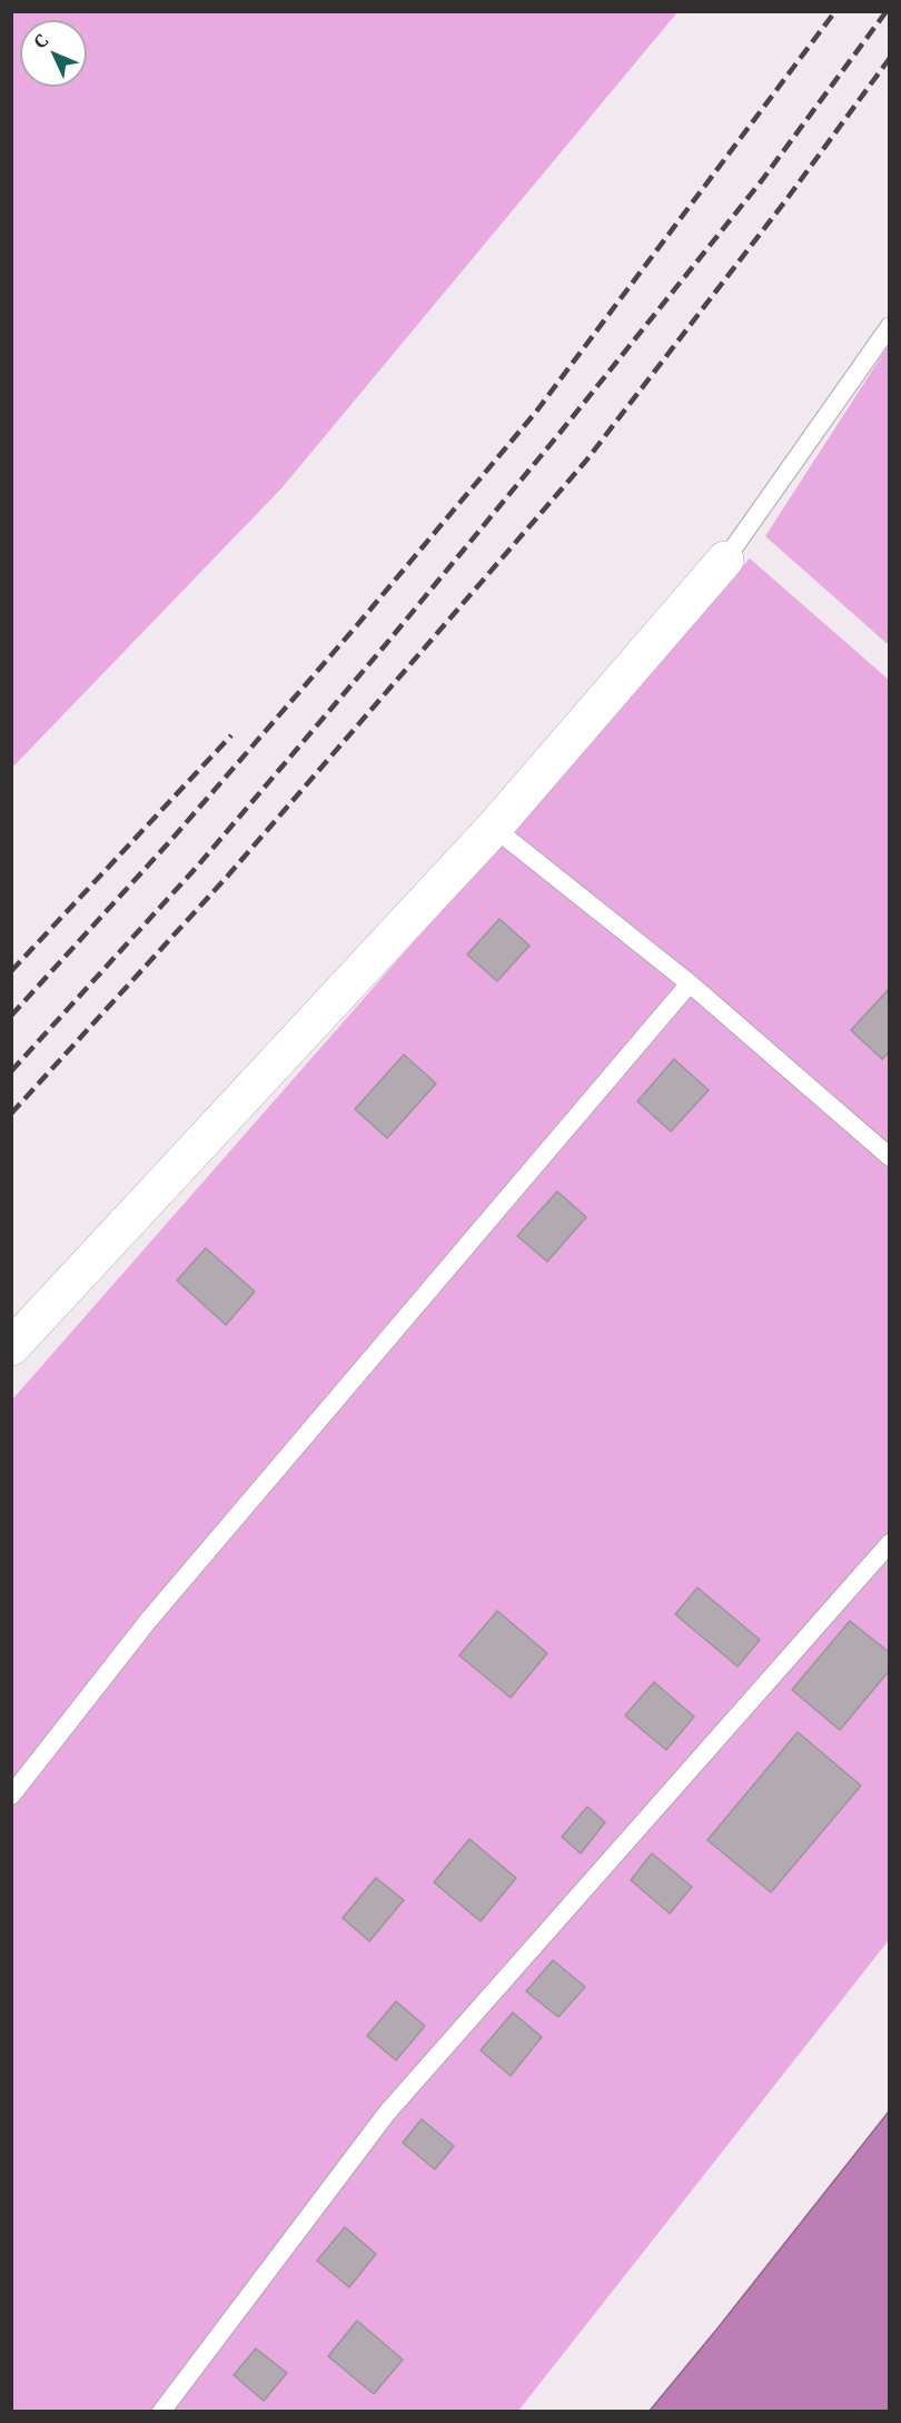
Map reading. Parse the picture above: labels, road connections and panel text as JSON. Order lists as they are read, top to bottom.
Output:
{
  "north": "top left"
}
